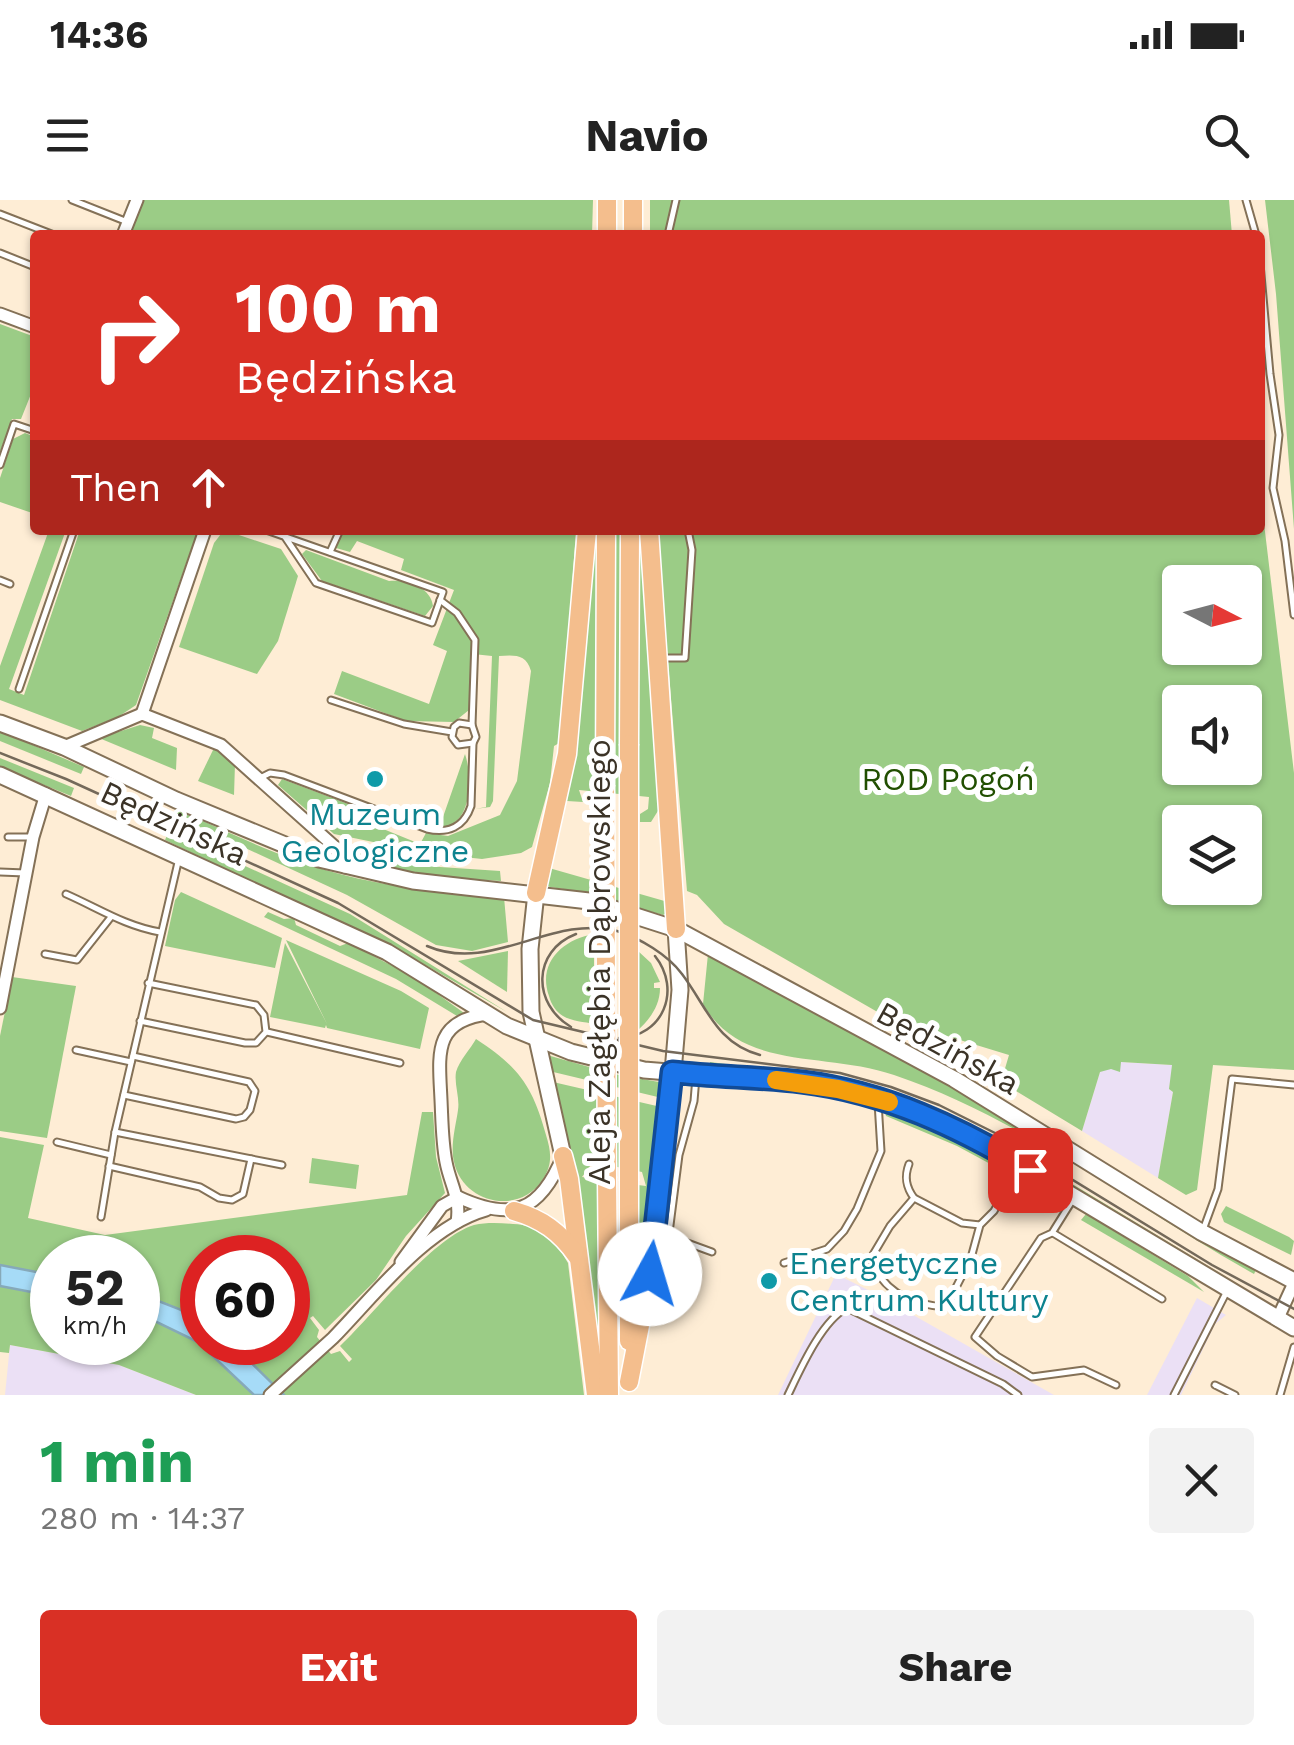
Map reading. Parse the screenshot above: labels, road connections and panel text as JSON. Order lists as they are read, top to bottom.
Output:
{
  "streets": {
    "main road": ["Aleja Zagłębia Dąbrowskiego"],
    "street": ["Będzińska"]
  },
  "parks": ["ROD Pogoń"],
  "places": ["Muzeum Geologiczne", "Energetyczne Centrum Kultury"],
  "north": "right",
  "page": {
    "status": "14:36",
    "header": "Navio",
    "turn": ["100 m", "Będzińska"],
    "then": "Then",
    "speed": "52 km/h",
    "limit": "60",
    "heading": ["1 min", "280 m · 14:37"],
    "buttons": ["Exit", "Share"]
  }
}
